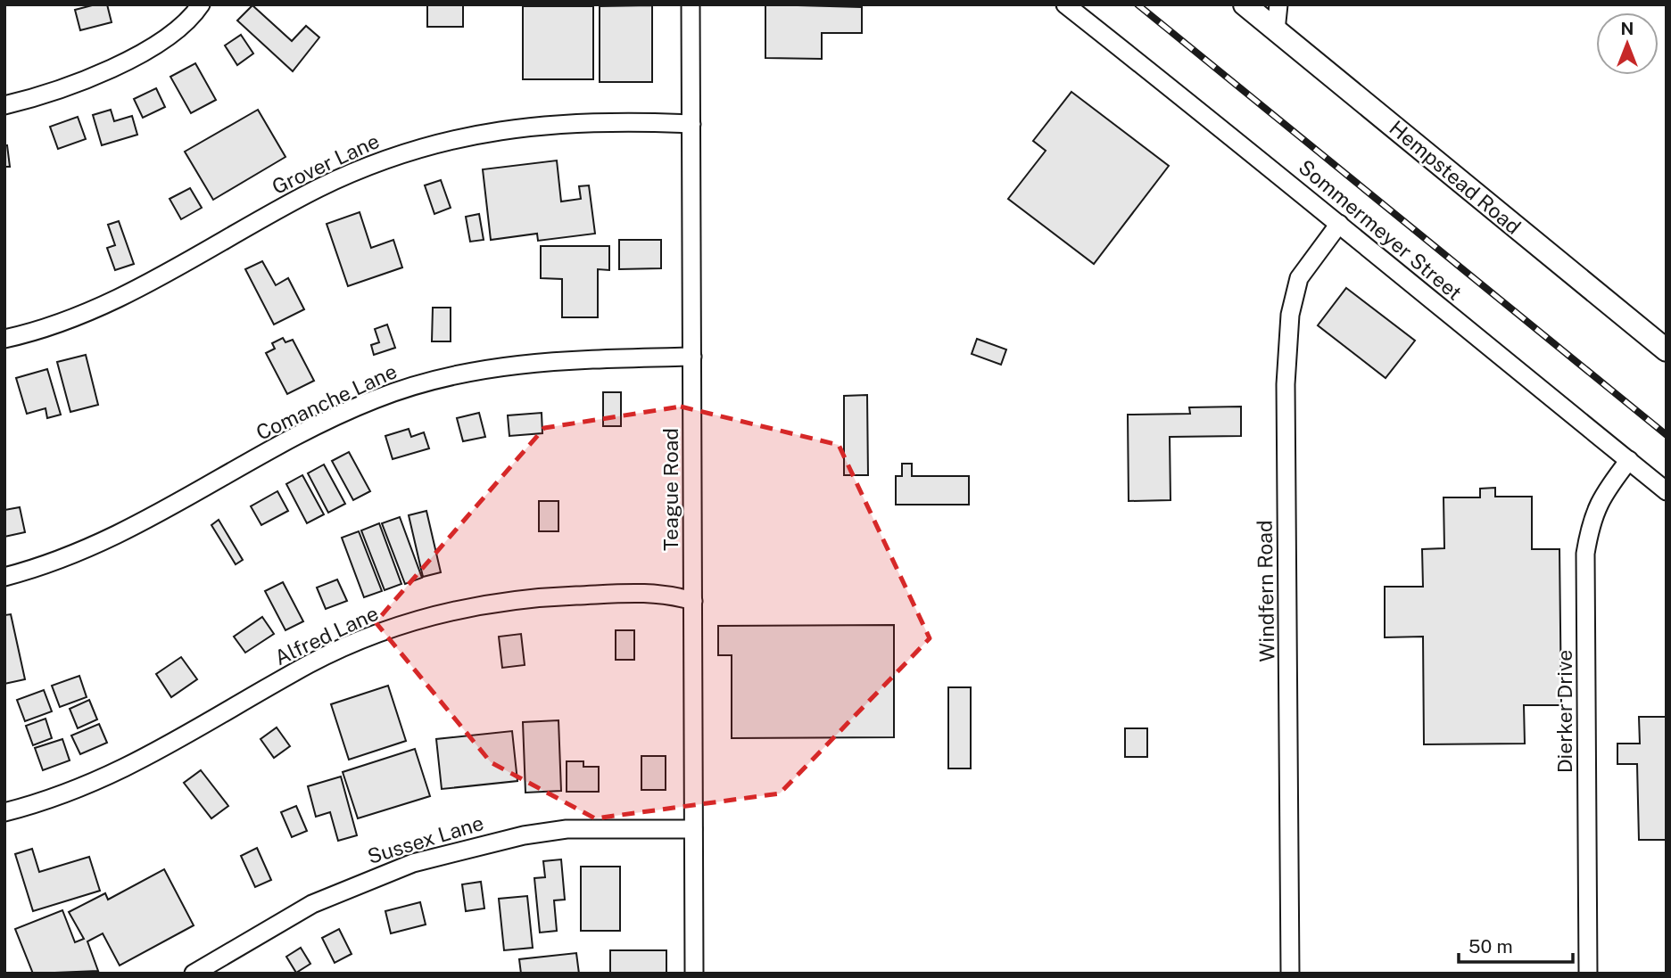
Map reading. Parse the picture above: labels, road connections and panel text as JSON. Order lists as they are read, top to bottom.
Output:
{
  "streets": {
    "main road": ["Hempstead Road"],
    "street": [
      "Grover Lane",
      "Sommermeyer Street",
      "Comanche Lane",
      "Teague Road",
      "Windfern Road",
      "Alfred Lane",
      "Dierker Drive",
      "Sussex Lane"
    ]
  },
  "crossings": [
    ["Grover Lane", "Teague Road"],
    ["Sommermeyer Street", "Windfern Road"],
    ["Sommermeyer Street", "Dierker Drive"],
    ["Comanche Lane", "Teague Road"],
    ["Teague Road", "Alfred Lane"],
    ["Teague Road", "Sussex Lane"]
  ],
  "scale_bar": "50 m",
  "north": "top"
}
